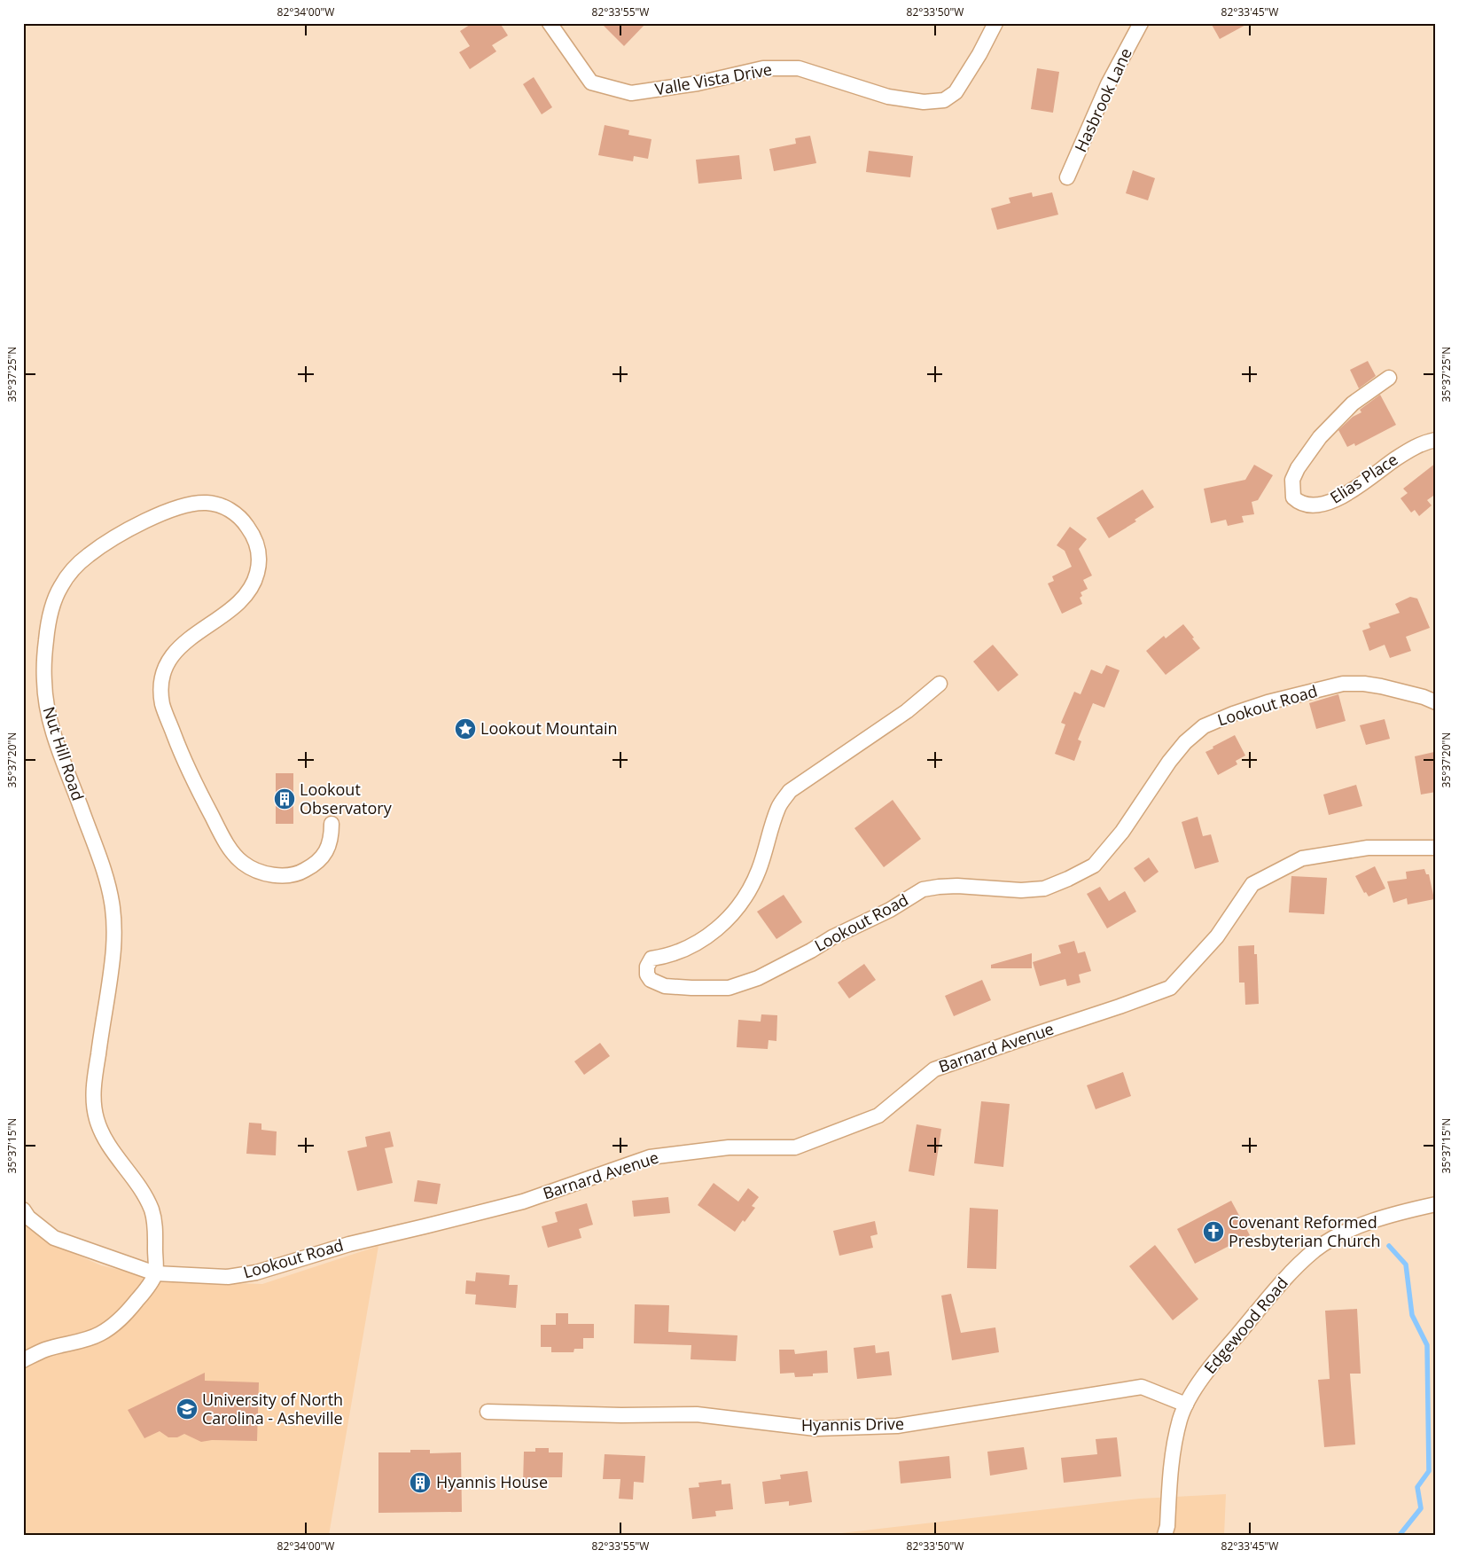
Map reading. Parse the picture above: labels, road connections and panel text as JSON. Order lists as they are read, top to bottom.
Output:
{
  "streets": {
    "street": [
      "Valle Vista Drive",
      "Hasbrook Lane",
      "Elias Place",
      "Lookout Road",
      "Nut Hill Road",
      "Barnard Avenue",
      "Edgewood Road",
      "Hyannis Drive"
    ]
  },
  "crossings": [
    ["Lookout Road", "Nut Hill Road"],
    ["Lookout Road", "Barnard Avenue"],
    ["Edgewood Road", "Hyannis Drive"]
  ],
  "places": {
    "place": ["Lookout Mountain"],
    "building": ["Lookout Observatory", "Hyannis House"],
    "church": ["Covenant Reformed Presbyterian Church"],
    "school or university": ["University of North Carolina - Asheville"]
  },
  "coordinates": [
    "82°34'00\"W",
    "82°33'55\"W",
    "82°33'50\"W",
    "82°33'45\"W",
    "35°37'25\"N",
    "35°37'20\"N",
    "35°37'15\"N"
  ]
}
